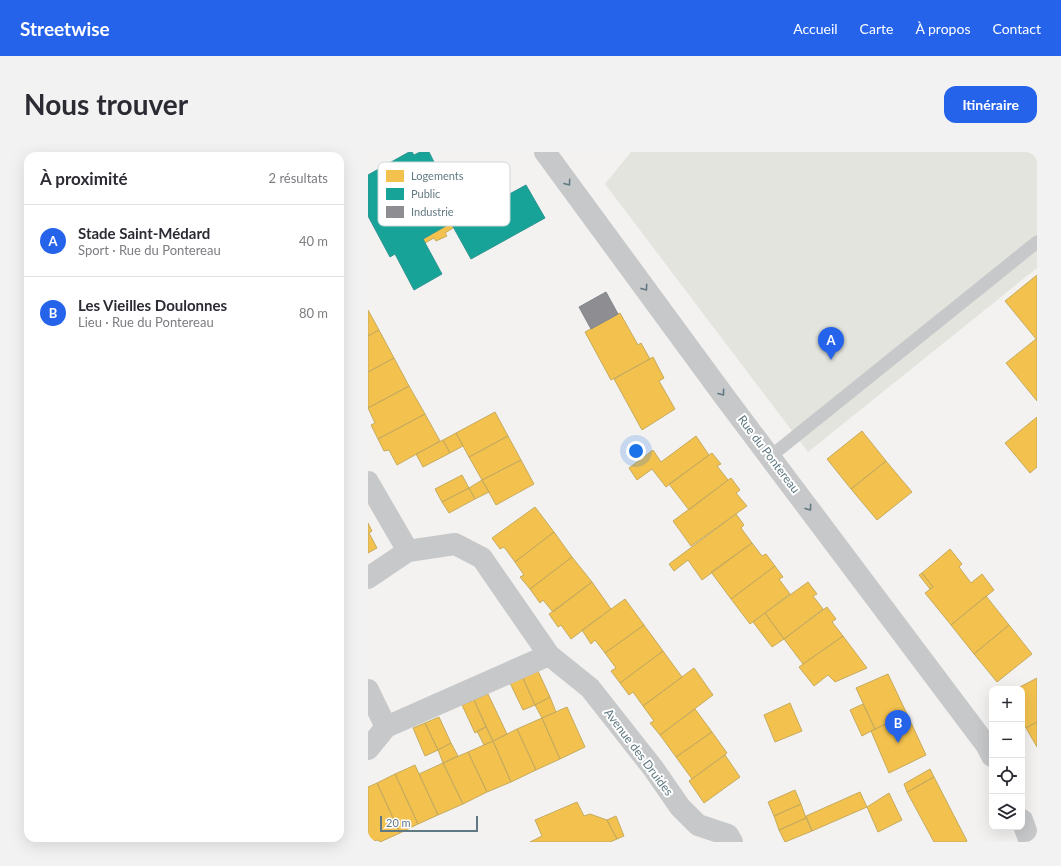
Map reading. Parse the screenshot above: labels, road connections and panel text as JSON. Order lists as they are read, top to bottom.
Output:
{
  "streets": {
    "street": ["Rue du Pontereau", "Avenue des Druides"]
  },
  "one_way": ["Rue du Pontereau"],
  "legend": ["Logements", "Public", "Industrie"],
  "scale_bar": "20 m",
  "page": {
    "header": "Streetwise",
    "nav": [
      "Accueil",
      "Carte",
      "À propos",
      "Contact"
    ],
    "buttons": "Itinéraire",
    "title": "Nous trouver",
    "heading": ["À proximité", "2 résultats"],
    "list": [
      {
        "mark": "A",
        "name": "Stade Saint-Médard",
        "note": "Sport · Rue du Pontereau",
        "value": "40 m"
      },
      {
        "mark": "B",
        "name": "Les Vieilles Doulonnes",
        "note": "Lieu · Rue du Pontereau",
        "value": "80 m"
      }
    ],
    "pins": ["A", "B"],
    "map_buttons": ["+", "−"],
    "scale": "20 m"
  }
}
